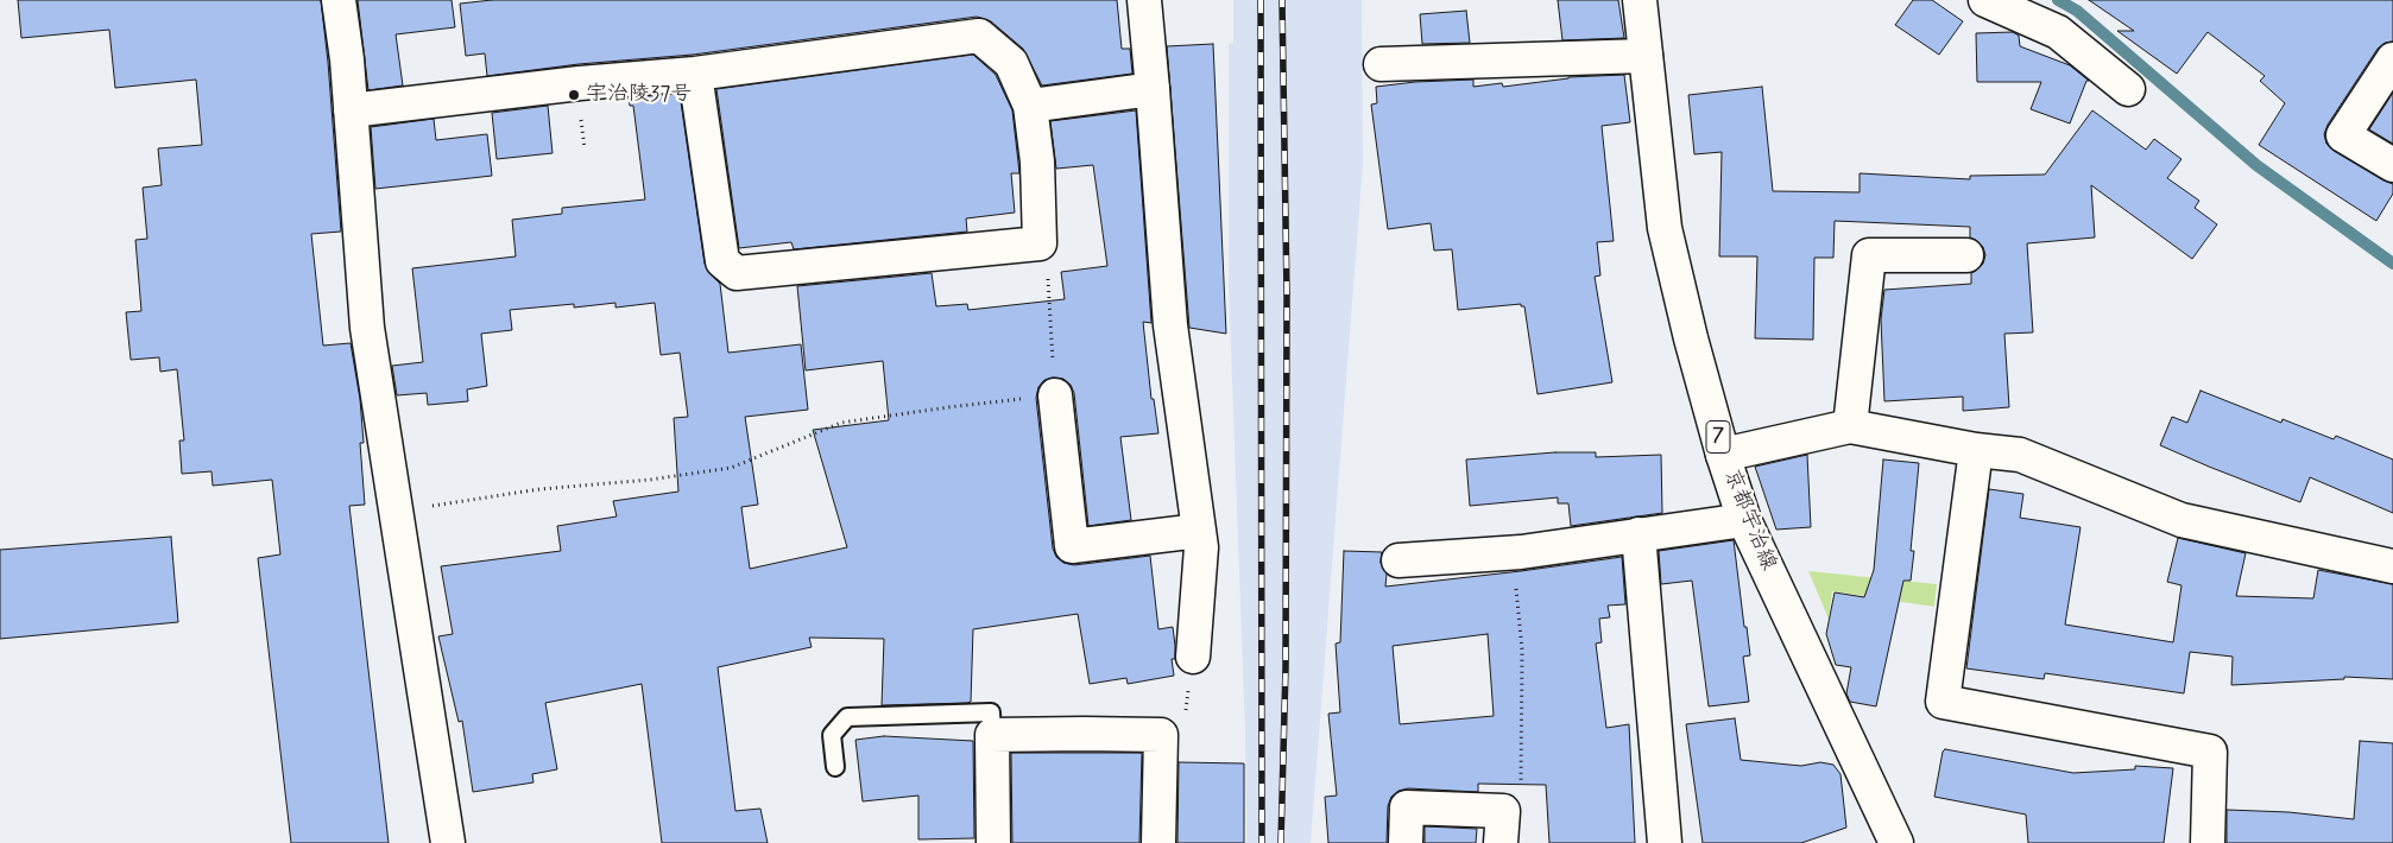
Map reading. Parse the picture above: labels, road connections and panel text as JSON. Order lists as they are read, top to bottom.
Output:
{
  "streets": {
    "street": ["7", "京都宇治線"]
  },
  "places": ["宇治陵37号"]
}
